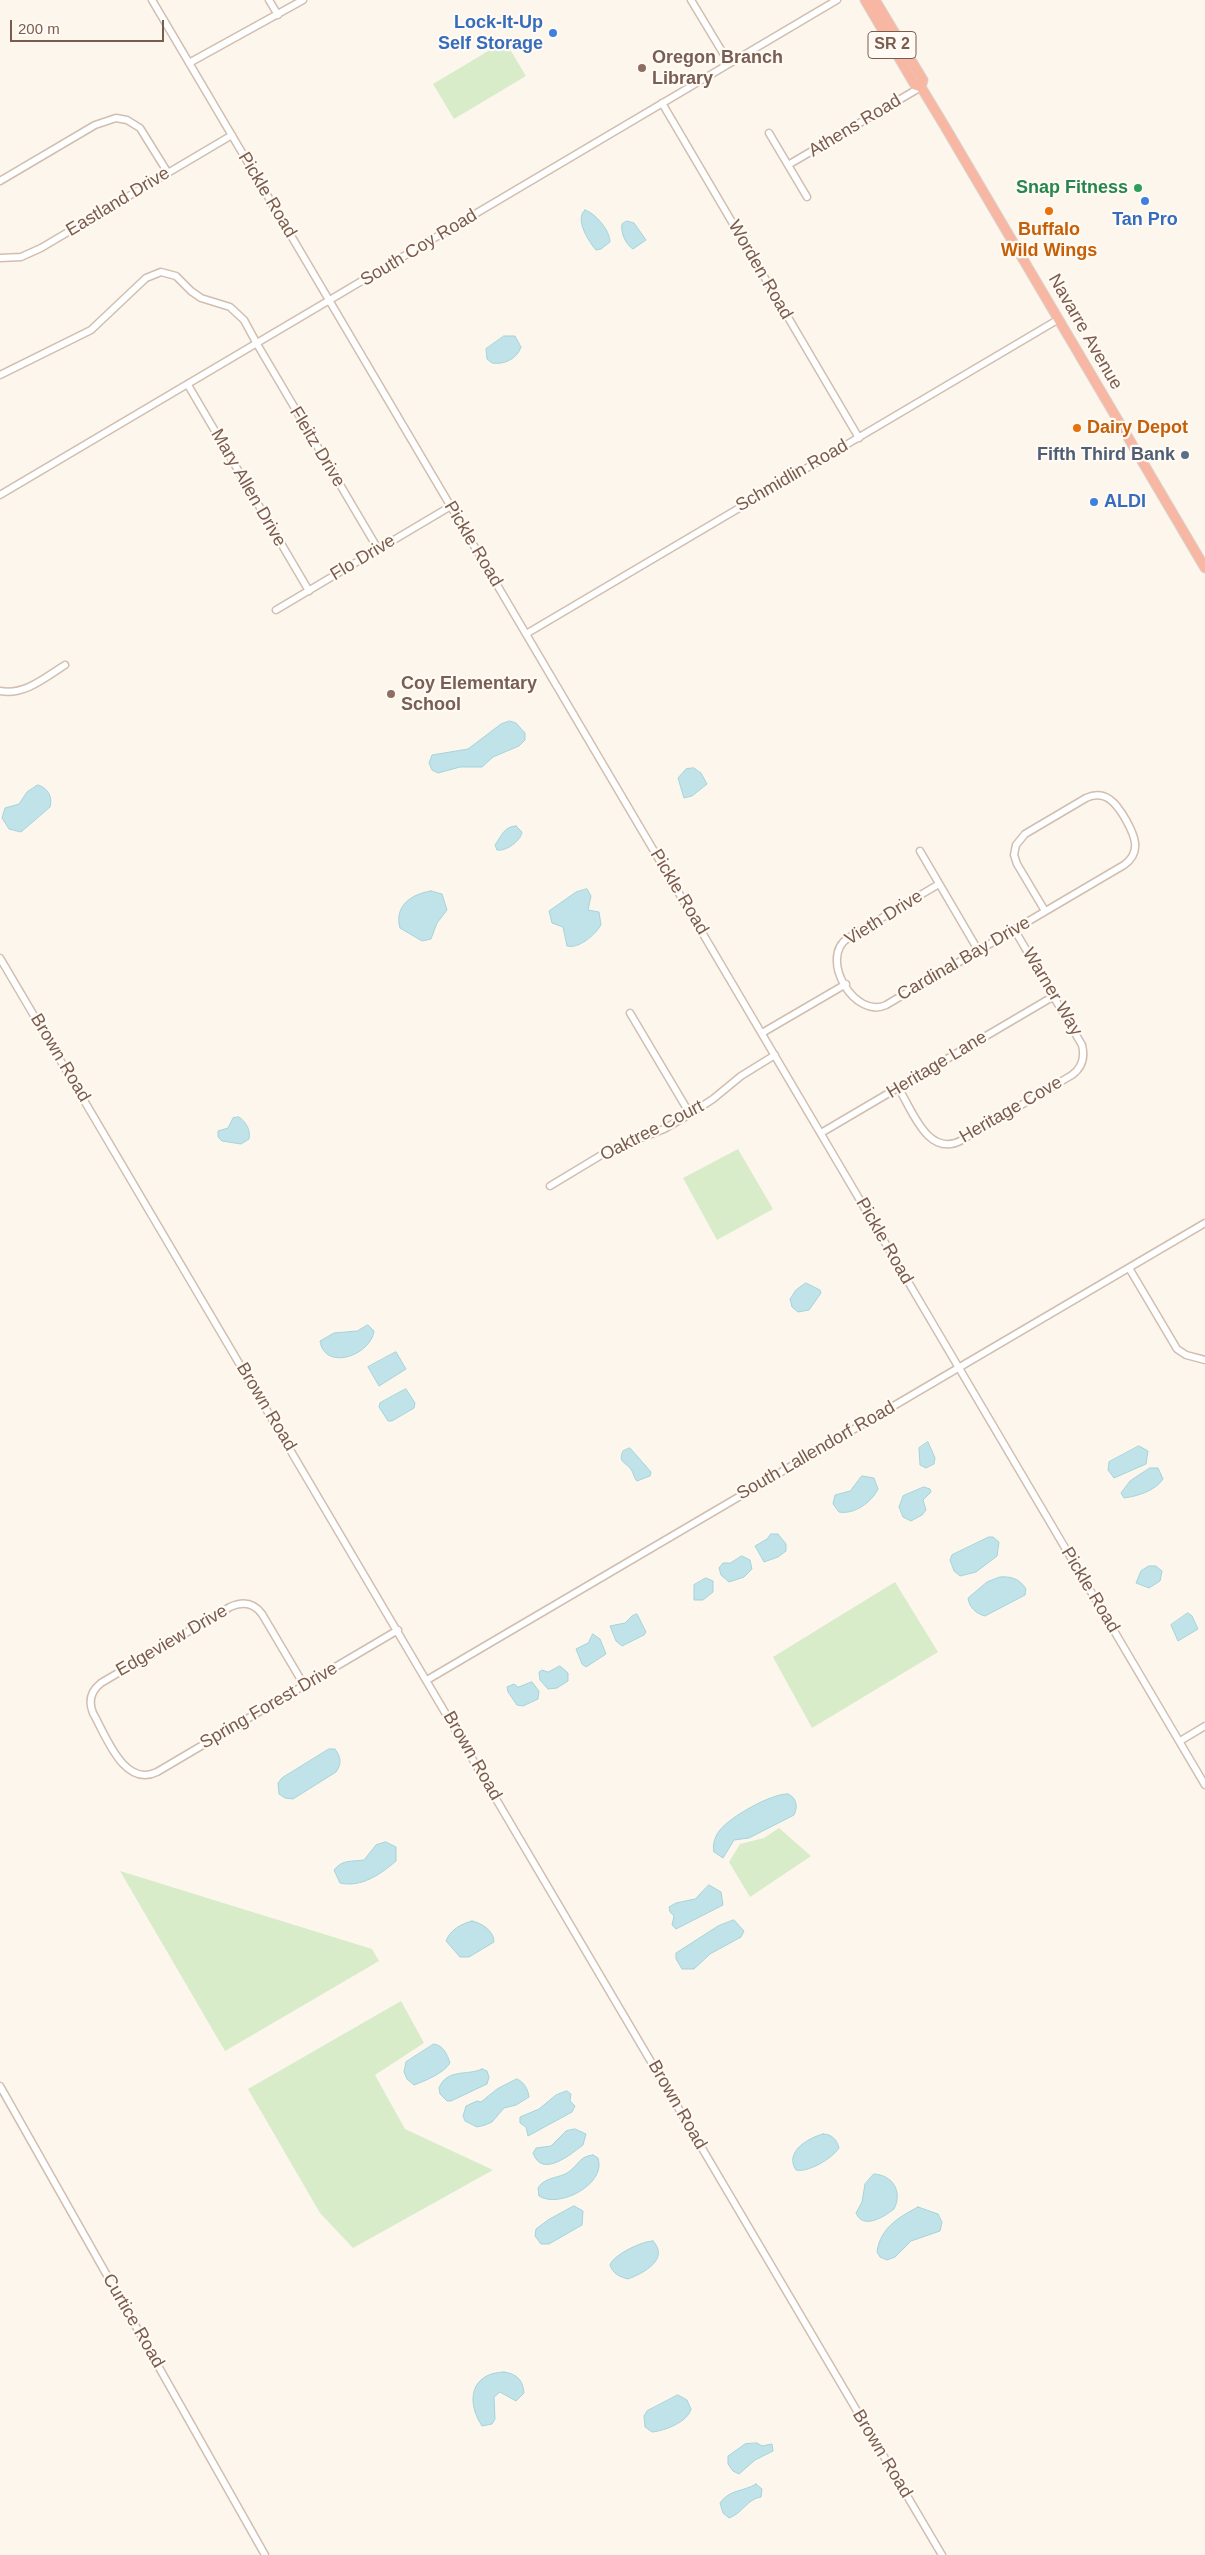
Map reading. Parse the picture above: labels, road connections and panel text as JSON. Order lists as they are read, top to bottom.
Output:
{
  "streets": {
    "highway": ["SR 2", "Navarre Avenue"],
    "street": [
      "Athens Road",
      "Pickle Road",
      "Eastland Drive",
      "South Coy Road",
      "Worden Road",
      "Fleitz Drive",
      "Schmidlin Road",
      "Mary Allen Drive",
      "Flo Drive",
      "Vieth Drive",
      "Cardinal Bay Drive",
      "Warner Way",
      "Brown Road",
      "Heritage Lane",
      "Heritage Cove",
      "Oaktree Court",
      "South Lallendorf Road",
      "Edgeview Drive",
      "Spring Forest Drive",
      "Curtice Road"
    ]
  },
  "crossings": [
    ["Athens Road", "Navarre Avenue"],
    ["Pickle Road", "Eastland Drive"],
    ["Pickle Road", "South Coy Road"],
    ["Pickle Road", "Schmidlin Road"],
    ["Pickle Road", "Flo Drive"],
    ["Pickle Road", "Heritage Lane"],
    ["Pickle Road", "Oaktree Court"],
    ["Pickle Road", "South Lallendorf Road"],
    ["South Coy Road", "Worden Road"],
    ["South Coy Road", "Fleitz Drive"],
    ["South Coy Road", "Mary Allen Drive"],
    ["Worden Road", "Schmidlin Road"],
    ["Navarre Avenue", "Schmidlin Road"],
    ["Fleitz Drive", "Flo Drive"],
    ["Mary Allen Drive", "Flo Drive"],
    ["Vieth Drive", "Cardinal Bay Drive"],
    ["Cardinal Bay Drive", "Warner Way"],
    ["Warner Way", "Heritage Lane"],
    ["Warner Way", "Heritage Cove"],
    ["Brown Road", "South Lallendorf Road"],
    ["Brown Road", "Spring Forest Drive"],
    ["Heritage Lane", "Heritage Cove"],
    ["Edgeview Drive", "Spring Forest Drive"]
  ],
  "places": [
    "Lock-It-Up Self Storage",
    "Oregon Branch Library",
    "Snap Fitness",
    "Tan Pro",
    "Buffalo Wild Wings",
    "Dairy Depot",
    "Fifth Third Bank",
    "ALDI",
    "Coy Elementary School"
  ],
  "scale_bar": "200 m"
}
